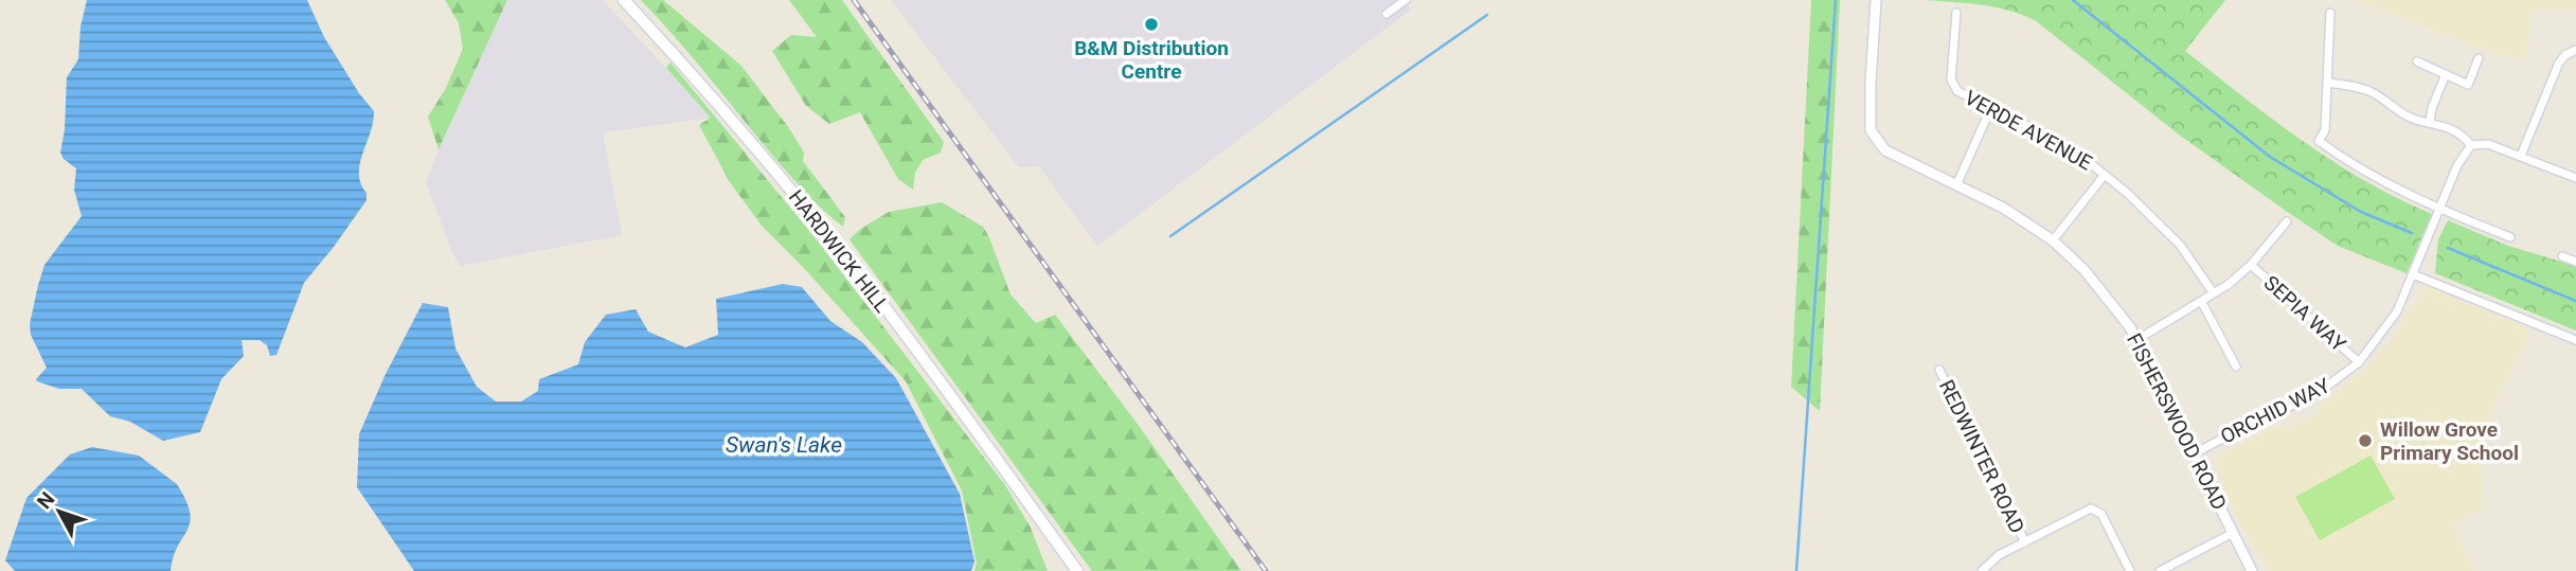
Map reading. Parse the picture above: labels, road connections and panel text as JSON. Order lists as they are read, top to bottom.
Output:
{
  "streets": {
    "main road": ["HARDWICK HILL"],
    "street": [
      "VERDE AVENUE",
      "SEPIA WAY",
      "ORCHID WAY",
      "FISHERSWOOD ROAD",
      "REDWINTER ROAD"
    ]
  },
  "crossings": [
    ["SEPIA WAY", "ORCHID WAY"],
    ["ORCHID WAY", "FISHERSWOOD ROAD"]
  ],
  "water": ["Swan's Lake"],
  "places": ["B&M Distribution Centre", "Willow Grove Primary School"],
  "north": "top left"
}
